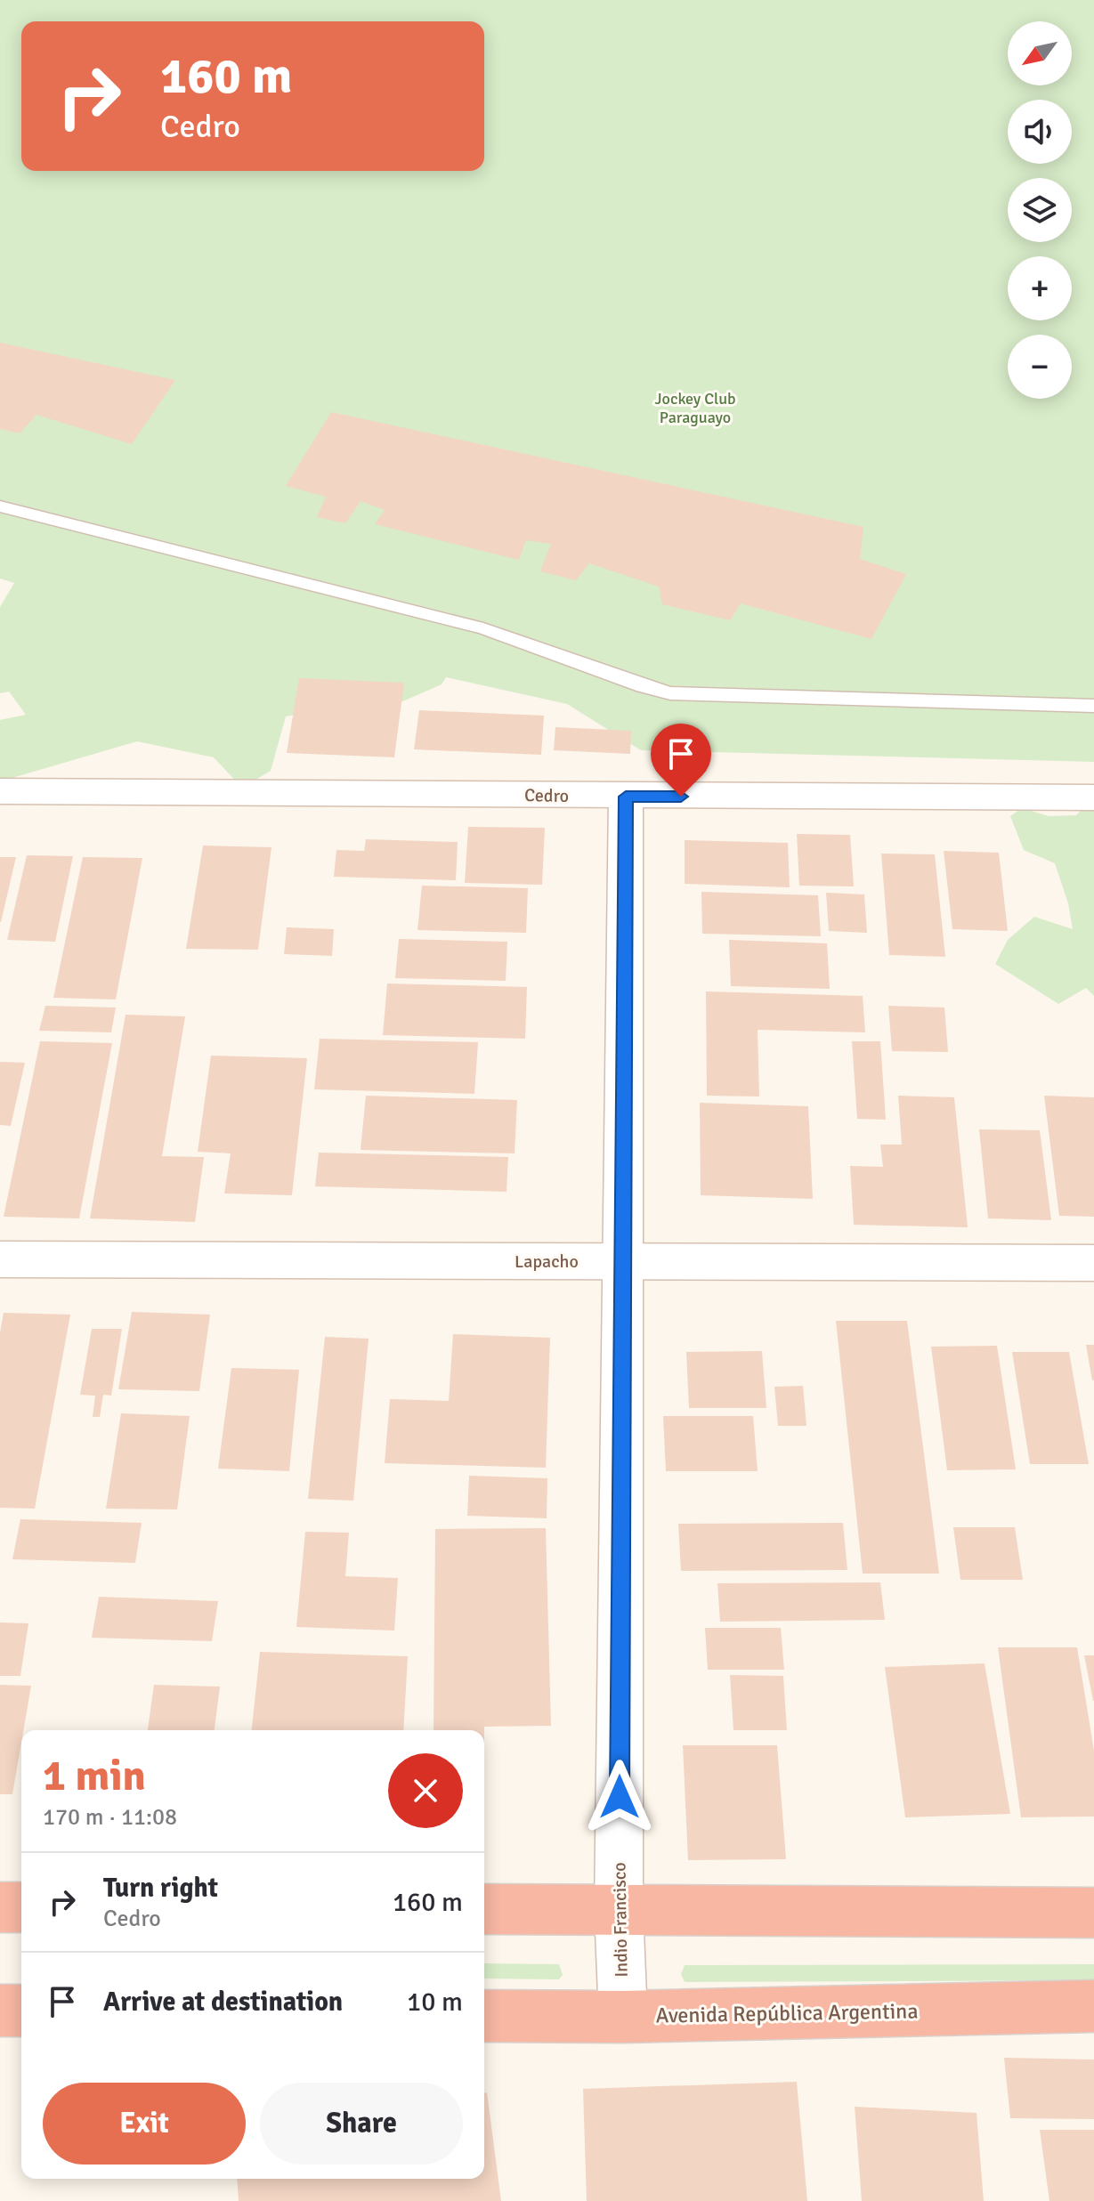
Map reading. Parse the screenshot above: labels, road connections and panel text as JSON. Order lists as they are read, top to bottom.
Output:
{
  "streets": {
    "highway": ["Avenida República Argentina"],
    "street": ["Cedro", "Lapacho", "Indio Francisco"]
  },
  "crossings": [
    ["Cedro", "Indio Francisco"],
    ["Lapacho", "Indio Francisco"],
    ["Indio Francisco", "Avenida República Argentina"]
  ],
  "parks": ["Jockey Club Paraguayo"],
  "north": "bottom left",
  "page": {
    "map_buttons": ["+", "−"],
    "turn": ["160 m", "Cedro"],
    "heading": ["1 min", "170 m · 11:08"],
    "list": [
      {
        "name": "Turn right",
        "note": "Cedro",
        "value": "160 m"
      },
      {
        "name": "Arrive at destination",
        "value": "10 m"
      }
    ],
    "buttons": ["Exit", "Share"]
  }
}
